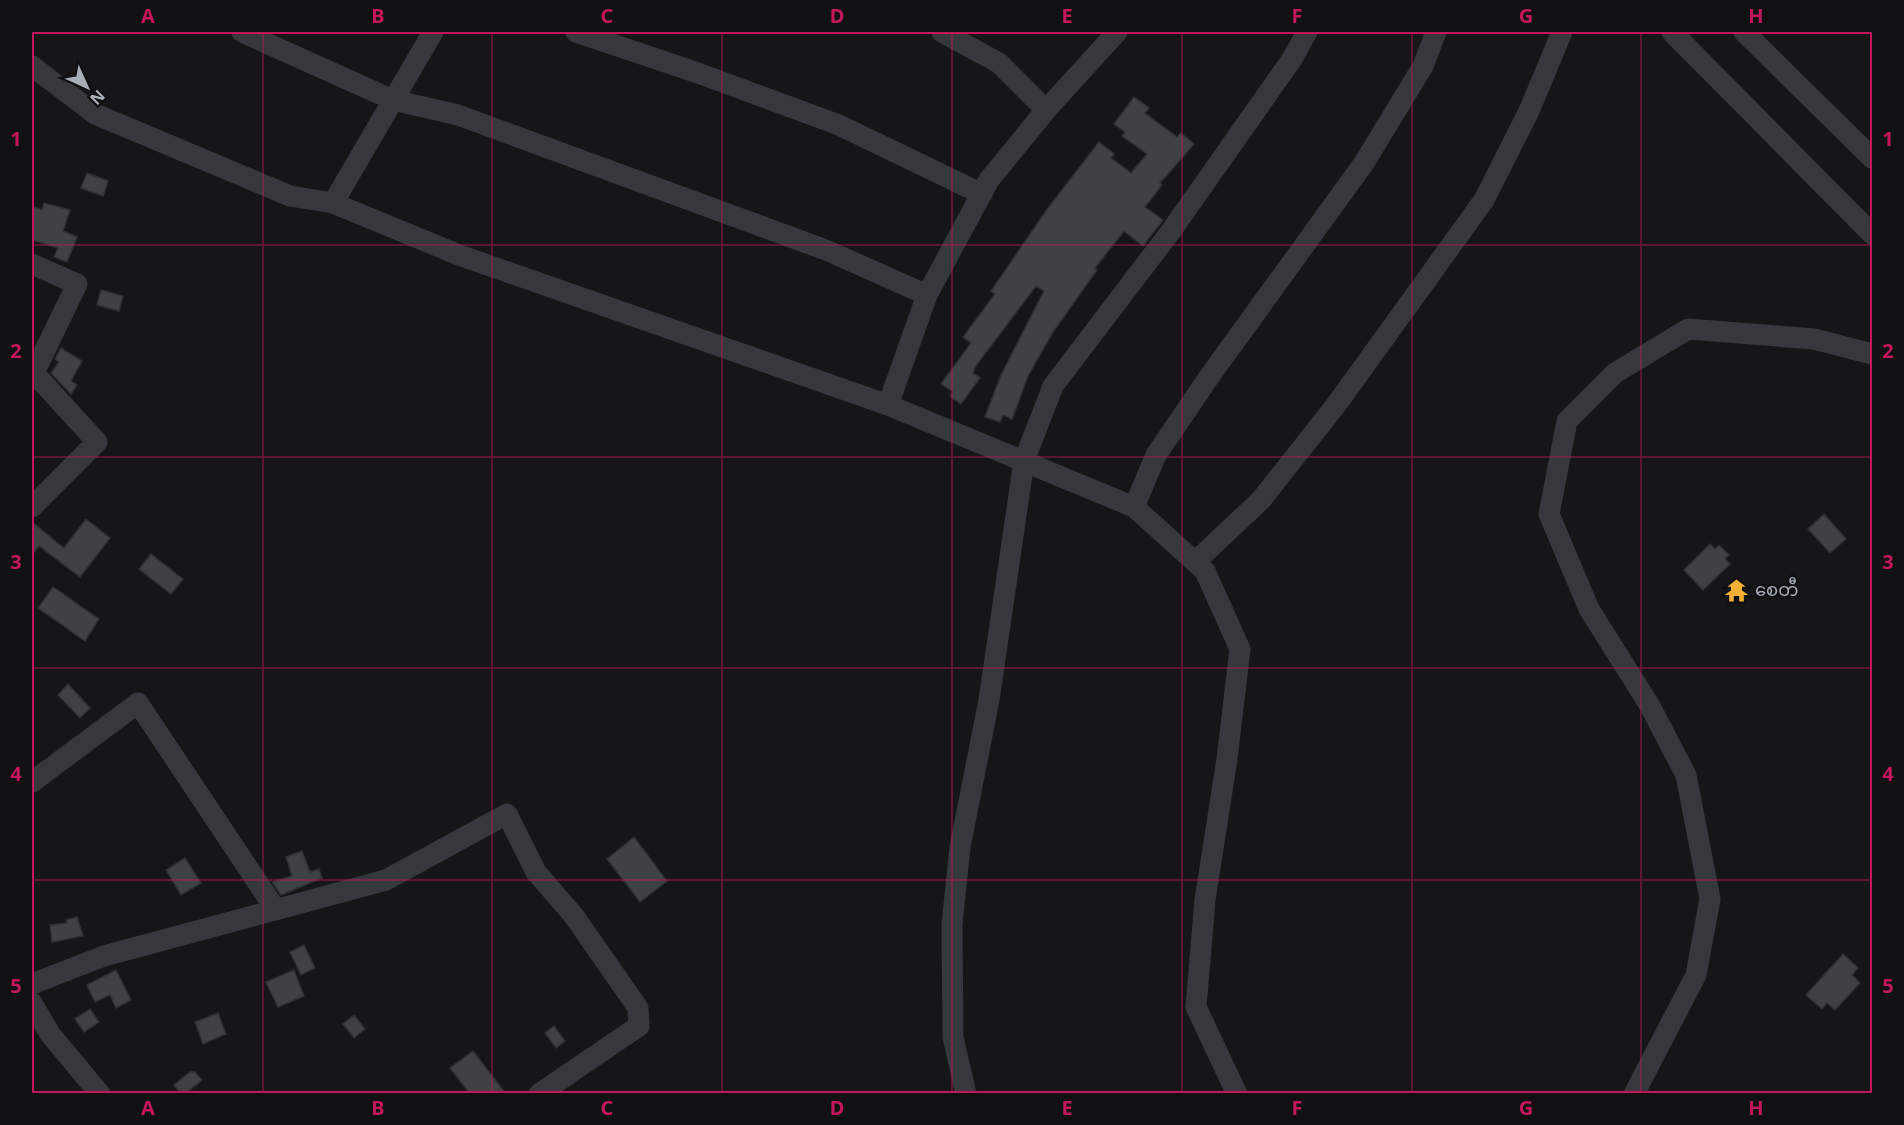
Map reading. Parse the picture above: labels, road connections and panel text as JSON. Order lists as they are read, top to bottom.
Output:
{
  "places": {
    "temple": ["စေတီ"]
  },
  "north": "bottom right",
  "grid": {
    "columns": [
      "A",
      "B",
      "C",
      "D",
      "E",
      "F",
      "G",
      "H"
    ],
    "rows": [
      "1",
      "2",
      "3",
      "4",
      "5"
    ]
  }
}
